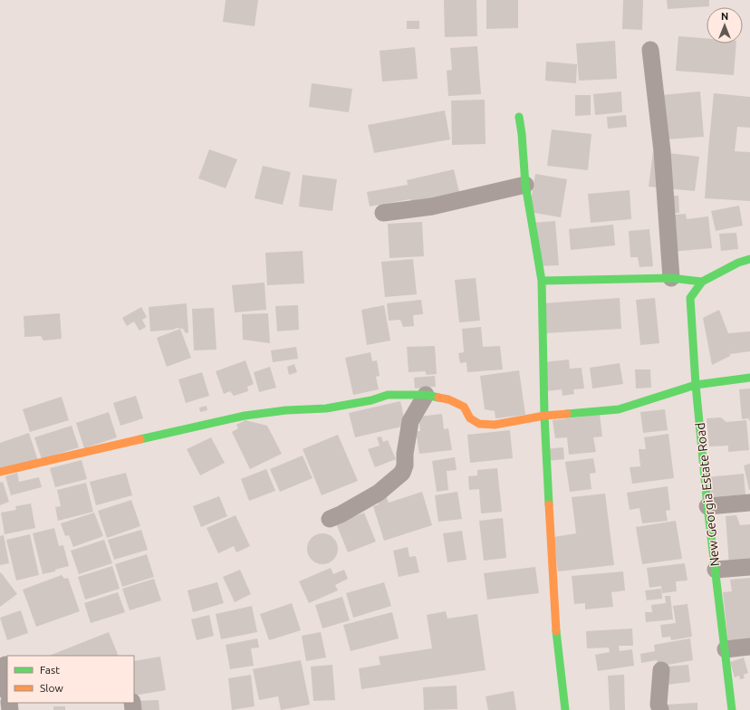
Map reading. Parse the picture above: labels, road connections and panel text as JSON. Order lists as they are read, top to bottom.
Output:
{
  "streets": {
    "street": ["New Georgia Estate Road"]
  },
  "legend": ["Fast", "Slow"],
  "north": "top"
}
